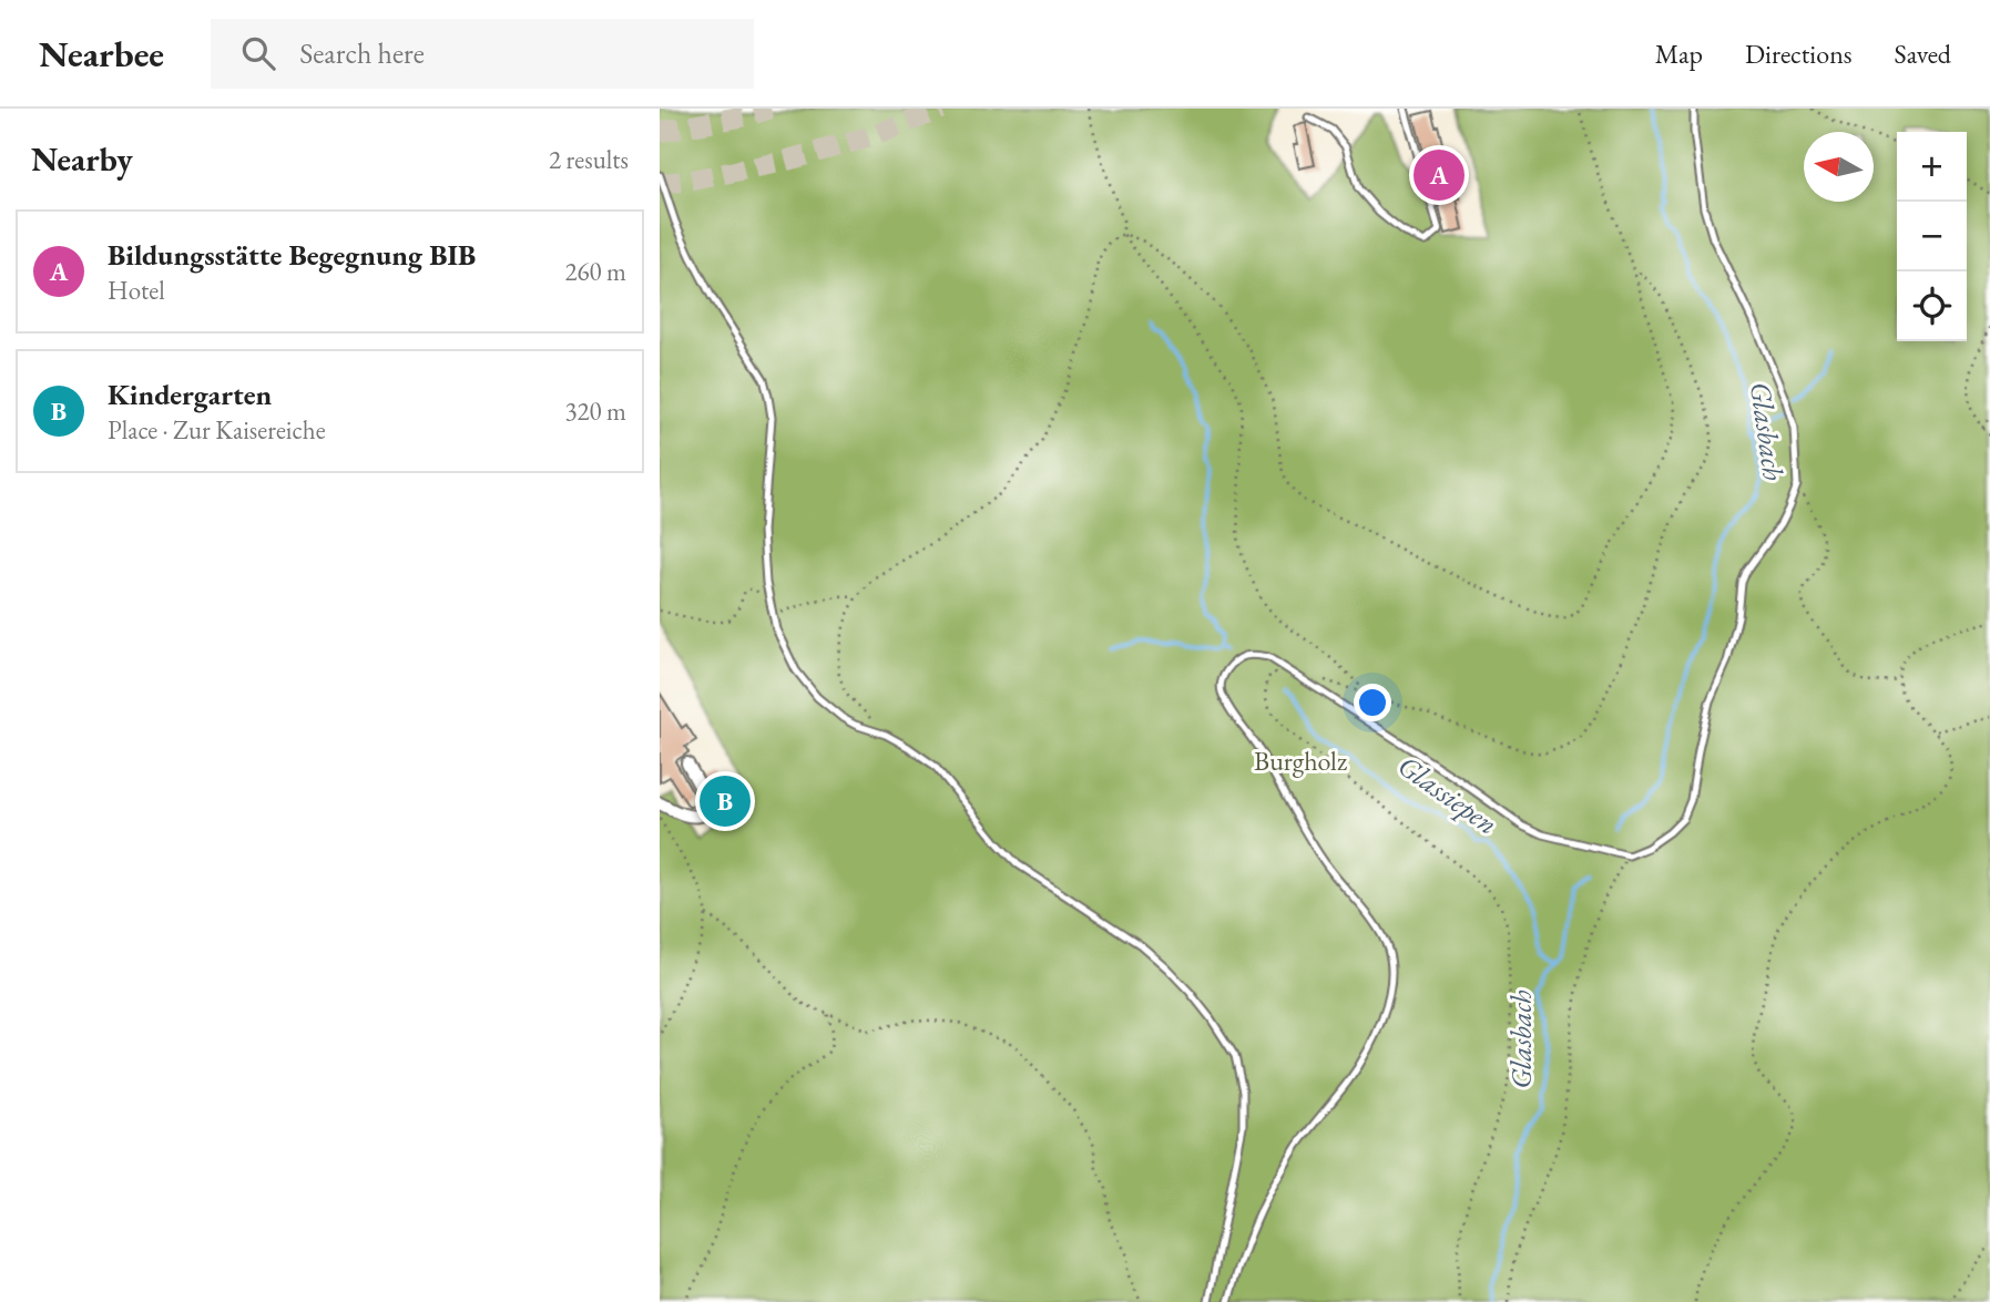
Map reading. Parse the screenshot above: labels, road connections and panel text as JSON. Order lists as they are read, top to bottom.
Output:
{
  "water": ["Glasbach", "Glassiepen"],
  "parks": ["Burgholz"],
  "north": "left",
  "page": {
    "header": "Nearbee",
    "search": "Search here",
    "nav": ["Map", "Directions", "Saved"],
    "heading": ["Nearby", "2 results"],
    "map_buttons": ["+", "−"],
    "pins": ["A", "B"],
    "list": [
      {
        "mark": "A",
        "name": "Bildungsstätte Begegnung BIB",
        "note": "Hotel",
        "value": "260 m"
      },
      {
        "mark": "B",
        "name": "Kindergarten",
        "note": "Place · Zur Kaisereiche",
        "value": "320 m"
      }
    ]
  }
}
